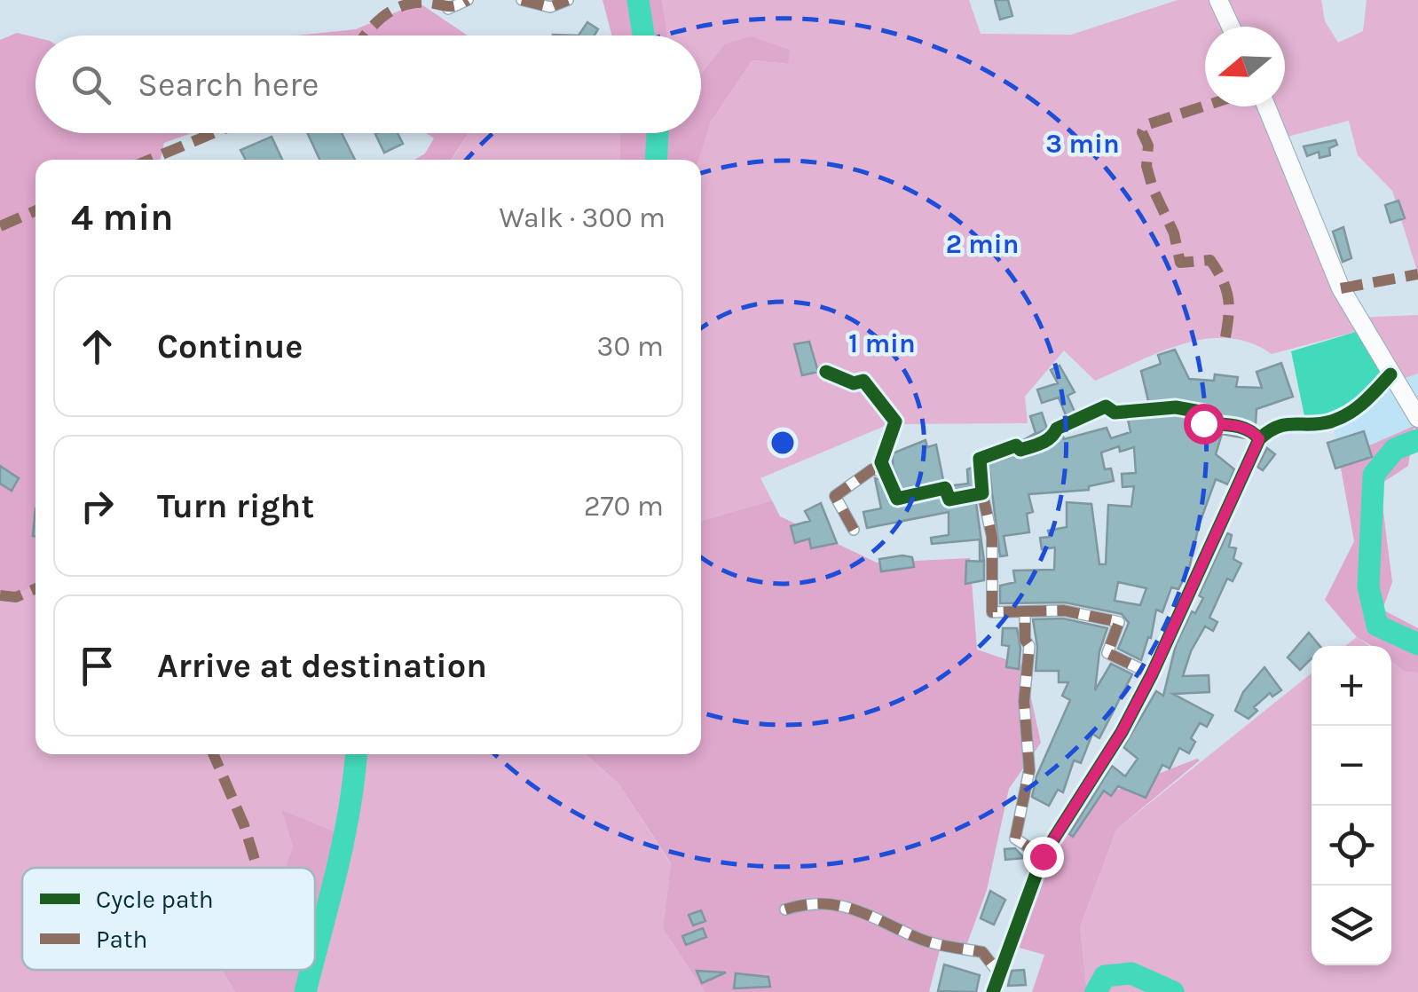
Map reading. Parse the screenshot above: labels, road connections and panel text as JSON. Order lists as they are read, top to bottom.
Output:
{
  "legend": ["Cycle path", "Path"],
  "north": "left",
  "page": {
    "search": "Search here",
    "heading": ["4 min", "Walk · 300 m"],
    "list": [
      ["Continue", "30 m"],
      ["Turn right", "270 m"],
      "Arrive at destination"
    ],
    "map_buttons": ["+", "−"]
  },
  "rings": ["3 min", "2 min", "1 min"]
}
